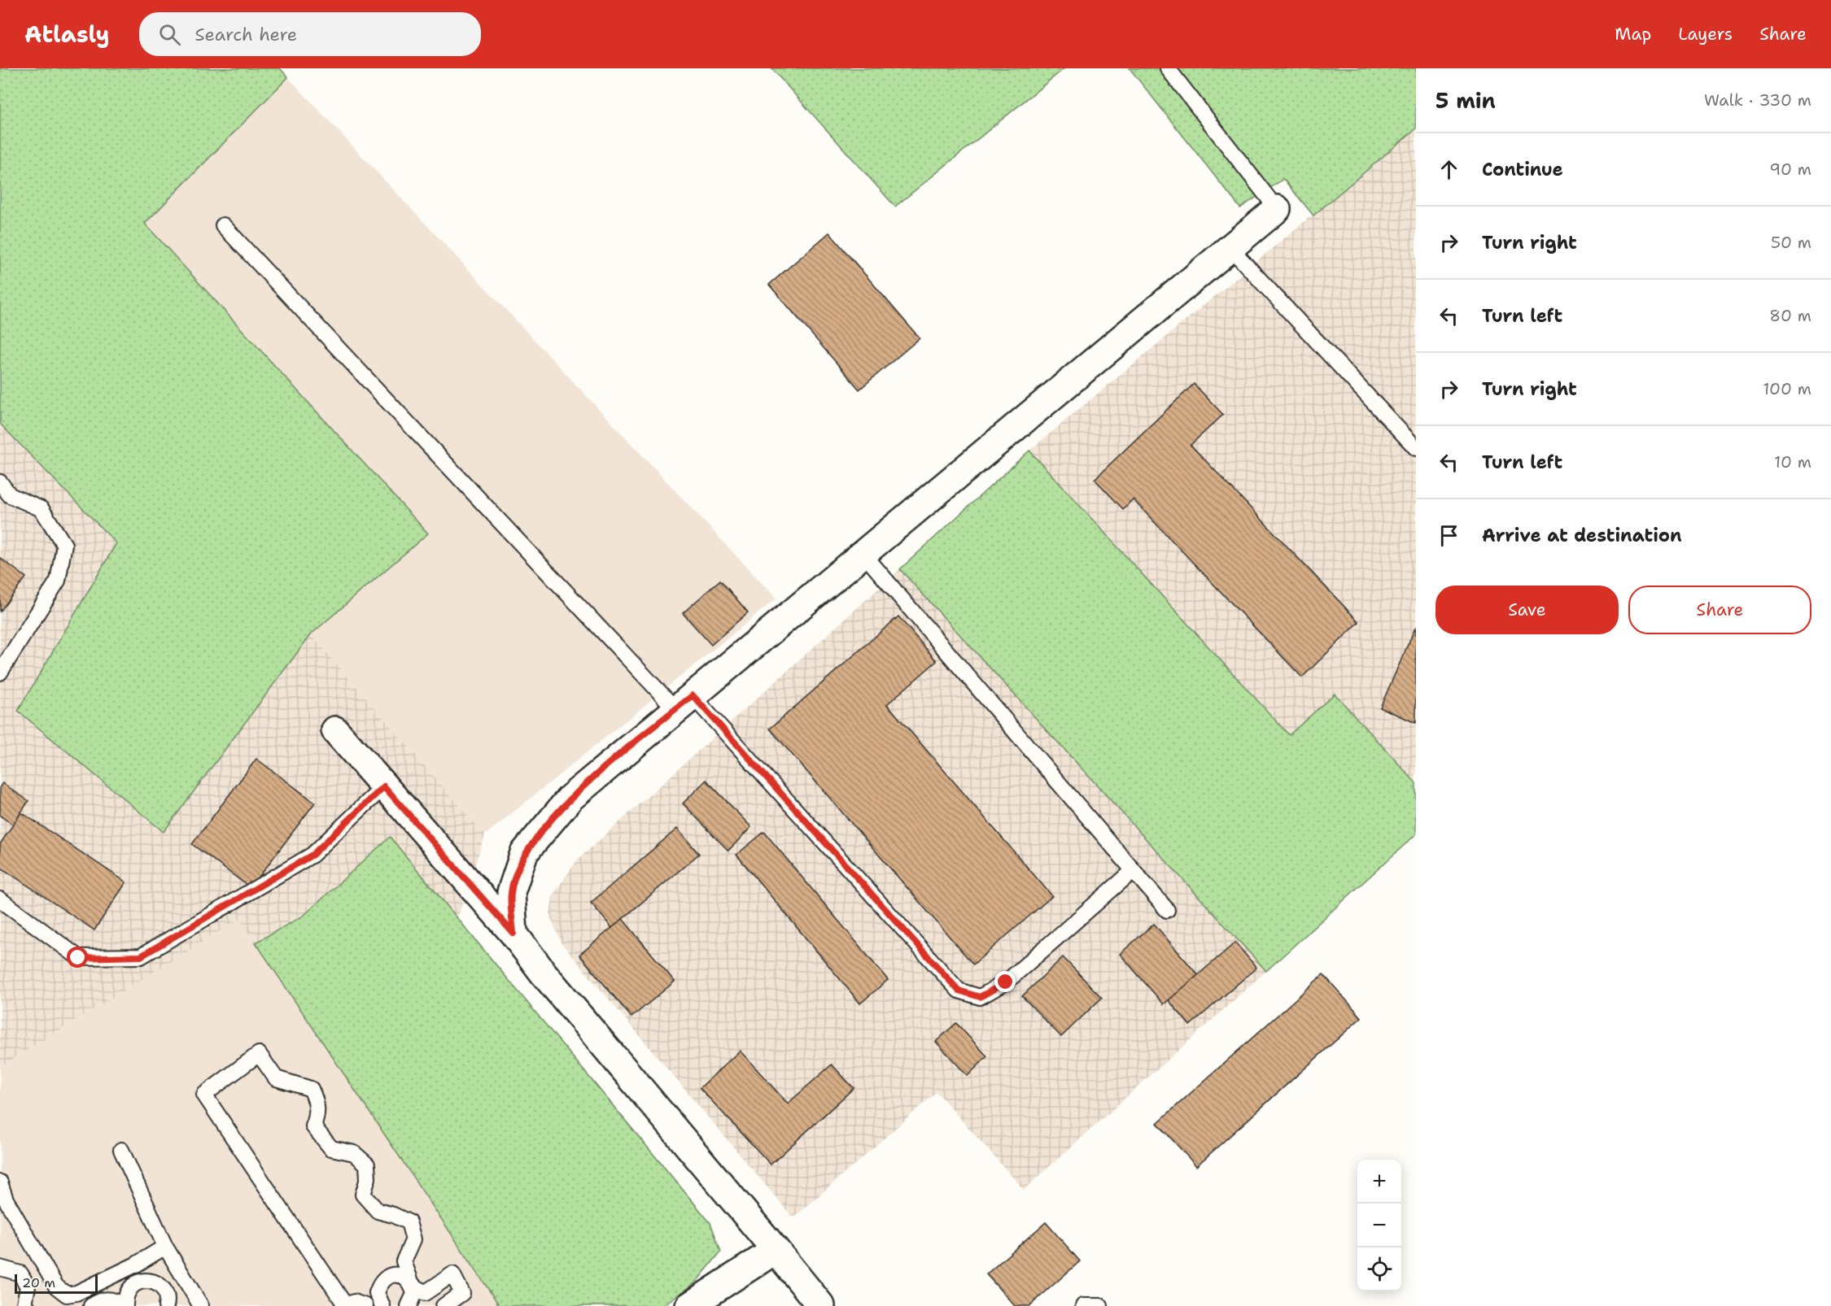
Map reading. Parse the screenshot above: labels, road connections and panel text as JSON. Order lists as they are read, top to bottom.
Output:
{
  "scale_bar": "20 m",
  "page": {
    "header": "Atlasly",
    "search": "Search here",
    "nav": ["Map", "Layers", "Share"],
    "heading": ["5 min", "Walk · 330 m"],
    "list": [
      ["Continue", "90 m"],
      ["Turn right", "50 m"],
      ["Turn left", "80 m"],
      ["Turn right", "100 m"],
      ["Turn left", "10 m"],
      "Arrive at destination"
    ],
    "buttons": ["Save", "Share"],
    "map_buttons": ["+", "−"],
    "scale": "20 m"
  }
}
